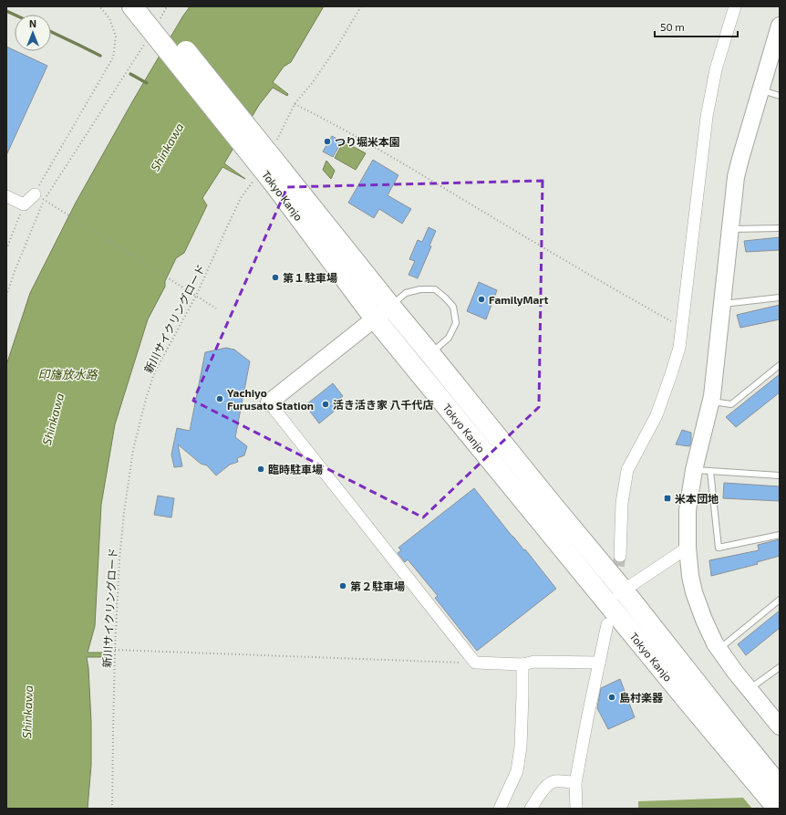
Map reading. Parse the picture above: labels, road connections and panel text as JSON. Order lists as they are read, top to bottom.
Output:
{
  "streets": {
    "highway": ["Tokyo Kanjo"],
    "path": ["新川サイクリングロード"]
  },
  "crossings": [
    ["Tokyo Kanjo", "新川サイクリングロード"]
  ],
  "water": ["Shinkawa", "印旛放水路"],
  "places": {
    "other": [
      "つり堀米本園",
      "第１駐車場",
      "FamilyMart",
      "Yachiyo Furusato Station",
      "活き活き家 八千代店",
      "臨時駐車場",
      "第２駐車場",
      "島村楽器"
    ],
    "transit": ["米本団地"]
  },
  "scale_bar": "50 m",
  "north": "top"
}
